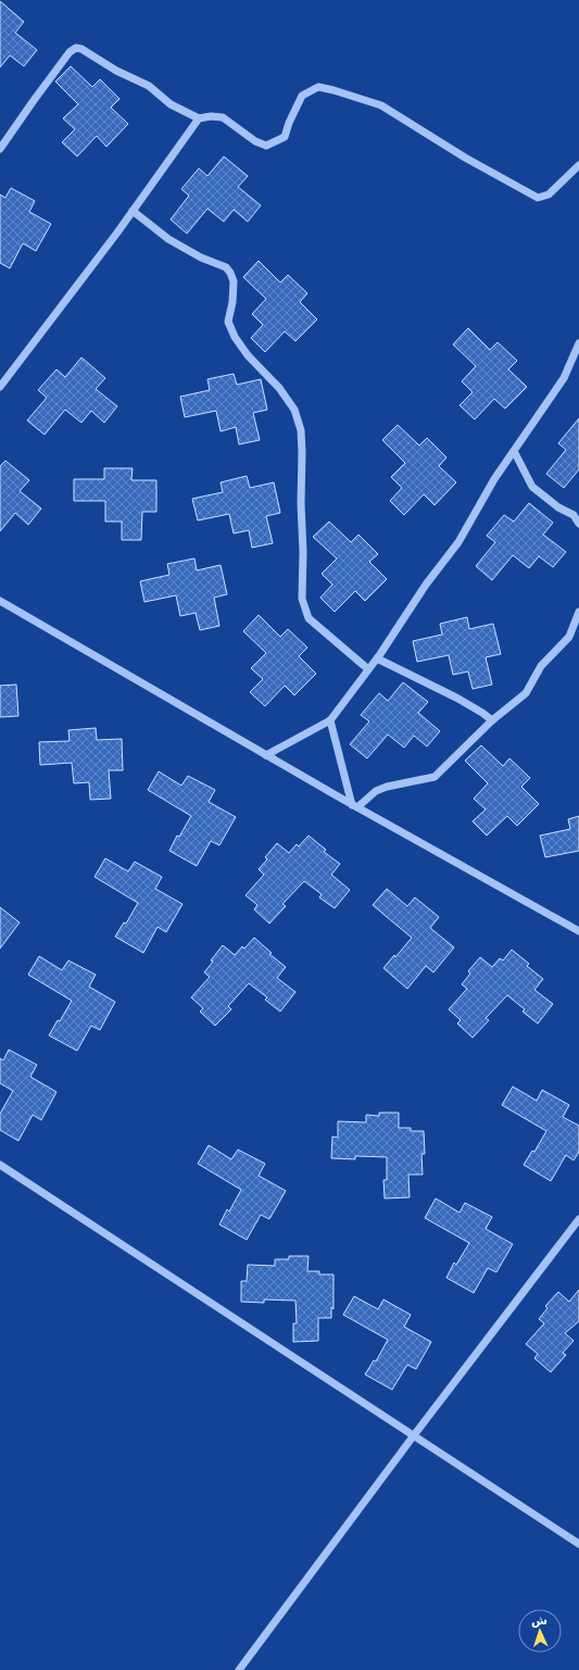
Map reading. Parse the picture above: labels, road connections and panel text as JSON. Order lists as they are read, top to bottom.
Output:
{
  "north": "top"
}
